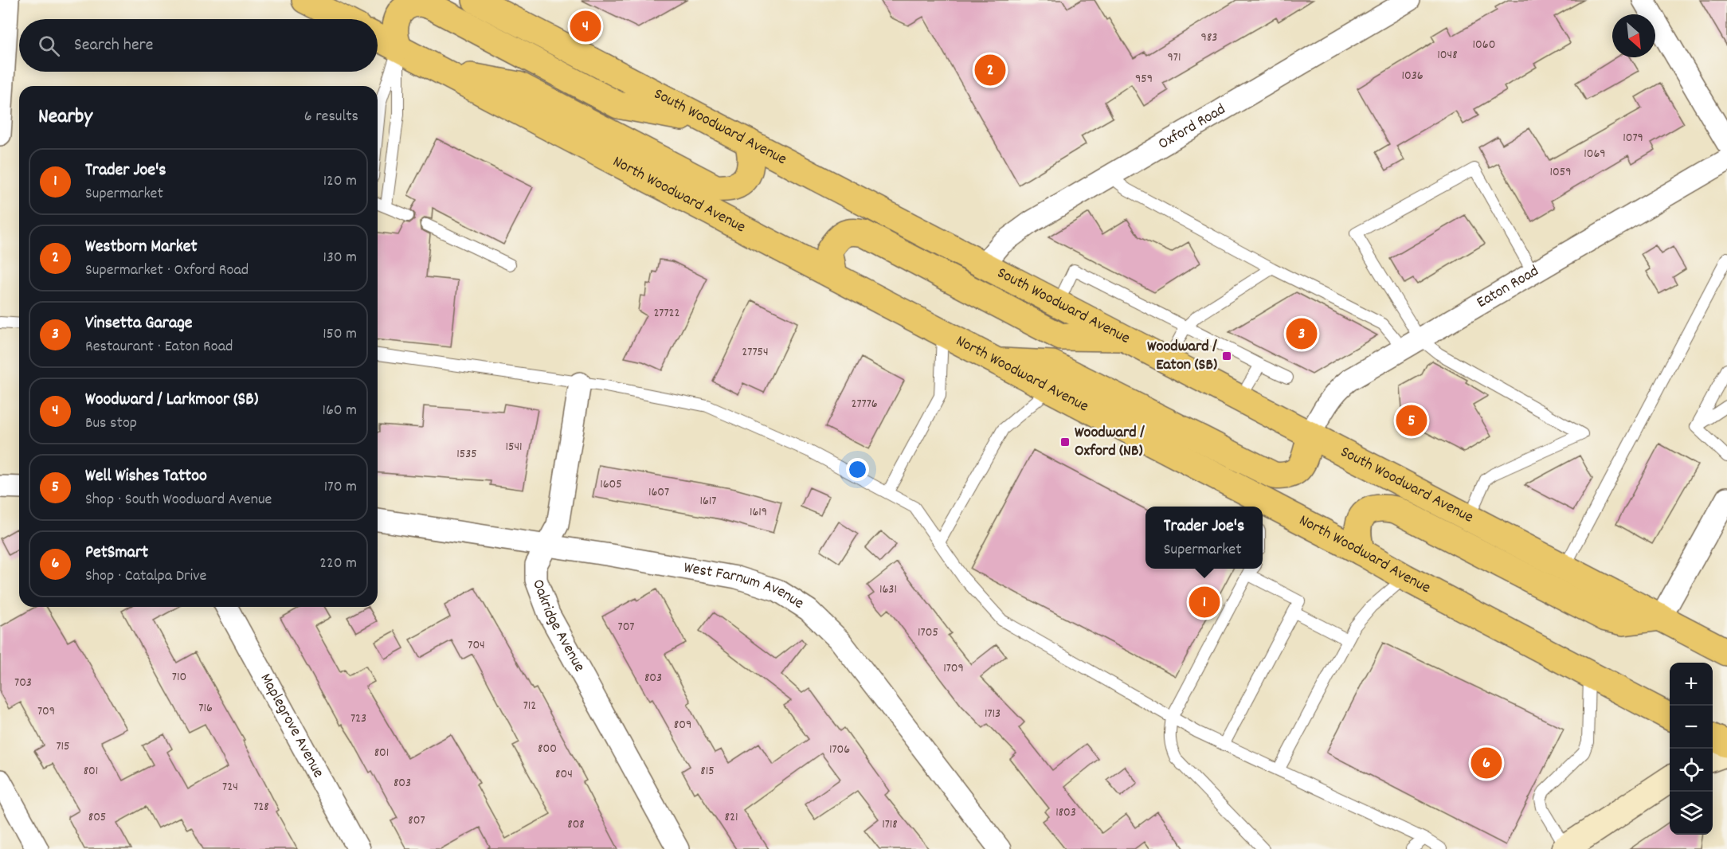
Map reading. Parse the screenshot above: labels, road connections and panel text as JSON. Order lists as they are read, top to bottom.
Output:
{
  "streets": {
    "main road": ["South Woodward Avenue", "North Woodward Avenue"],
    "street": [
      "Oxford Road",
      "Eaton Road",
      "West Farnum Avenue",
      "Oakridge Avenue",
      "Maplegrove Avenue"
    ]
  },
  "crossings": [
    ["Oxford Road", "South Woodward Avenue"],
    ["South Woodward Avenue", "Eaton Road"],
    ["West Farnum Avenue", "Oakridge Avenue"]
  ],
  "places": {
    "transit": ["Woodward / Eaton (SB)", "Woodward / Oxford (NB)"]
  },
  "house_numbers": [
    "983",
    "1060",
    "1048",
    "971",
    "1036",
    "959",
    "1079",
    "1069",
    "1059",
    "27722",
    "27754",
    "27776",
    "1541",
    "1535",
    "1605",
    "1607",
    "1617",
    "1619",
    "1631",
    "707",
    "1705",
    "704",
    "1709",
    "710",
    "803",
    "703",
    "712",
    "716",
    "709",
    "1713",
    "723",
    "809",
    "715",
    "800",
    "1706",
    "801",
    "801",
    "815",
    "804",
    "803",
    "724",
    "728",
    "1803",
    "805",
    "821",
    "807",
    "808",
    "1718"
  ],
  "north": "bottom right",
  "page": {
    "pins": [
      "4",
      "2",
      "3",
      "5",
      "1",
      "6"
    ],
    "search": "Search here",
    "heading": ["Nearby", "6 results"],
    "list": [
      {
        "mark": "1",
        "name": "Trader Joe's",
        "note": "Supermarket",
        "value": "120 m"
      },
      {
        "mark": "2",
        "name": "Westborn Market",
        "note": "Supermarket · Oxford Road",
        "value": "130 m"
      },
      {
        "mark": "3",
        "name": "Vinsetta Garage",
        "note": "Restaurant · Eaton Road",
        "value": "150 m"
      },
      {
        "mark": "4",
        "name": "Woodward / Larkmoor (SB)",
        "note": "Bus stop",
        "value": "160 m"
      },
      {
        "mark": "5",
        "name": "Well Wishes Tattoo",
        "note": "Shop · South Woodward Avenue",
        "value": "170 m"
      },
      {
        "mark": "6",
        "name": "PetSmart",
        "note": "Shop · Catalpa Drive",
        "value": "220 m"
      }
    ],
    "popup": ["Trader Joe's", "Supermarket"],
    "map_buttons": ["+", "−"]
  }
}
